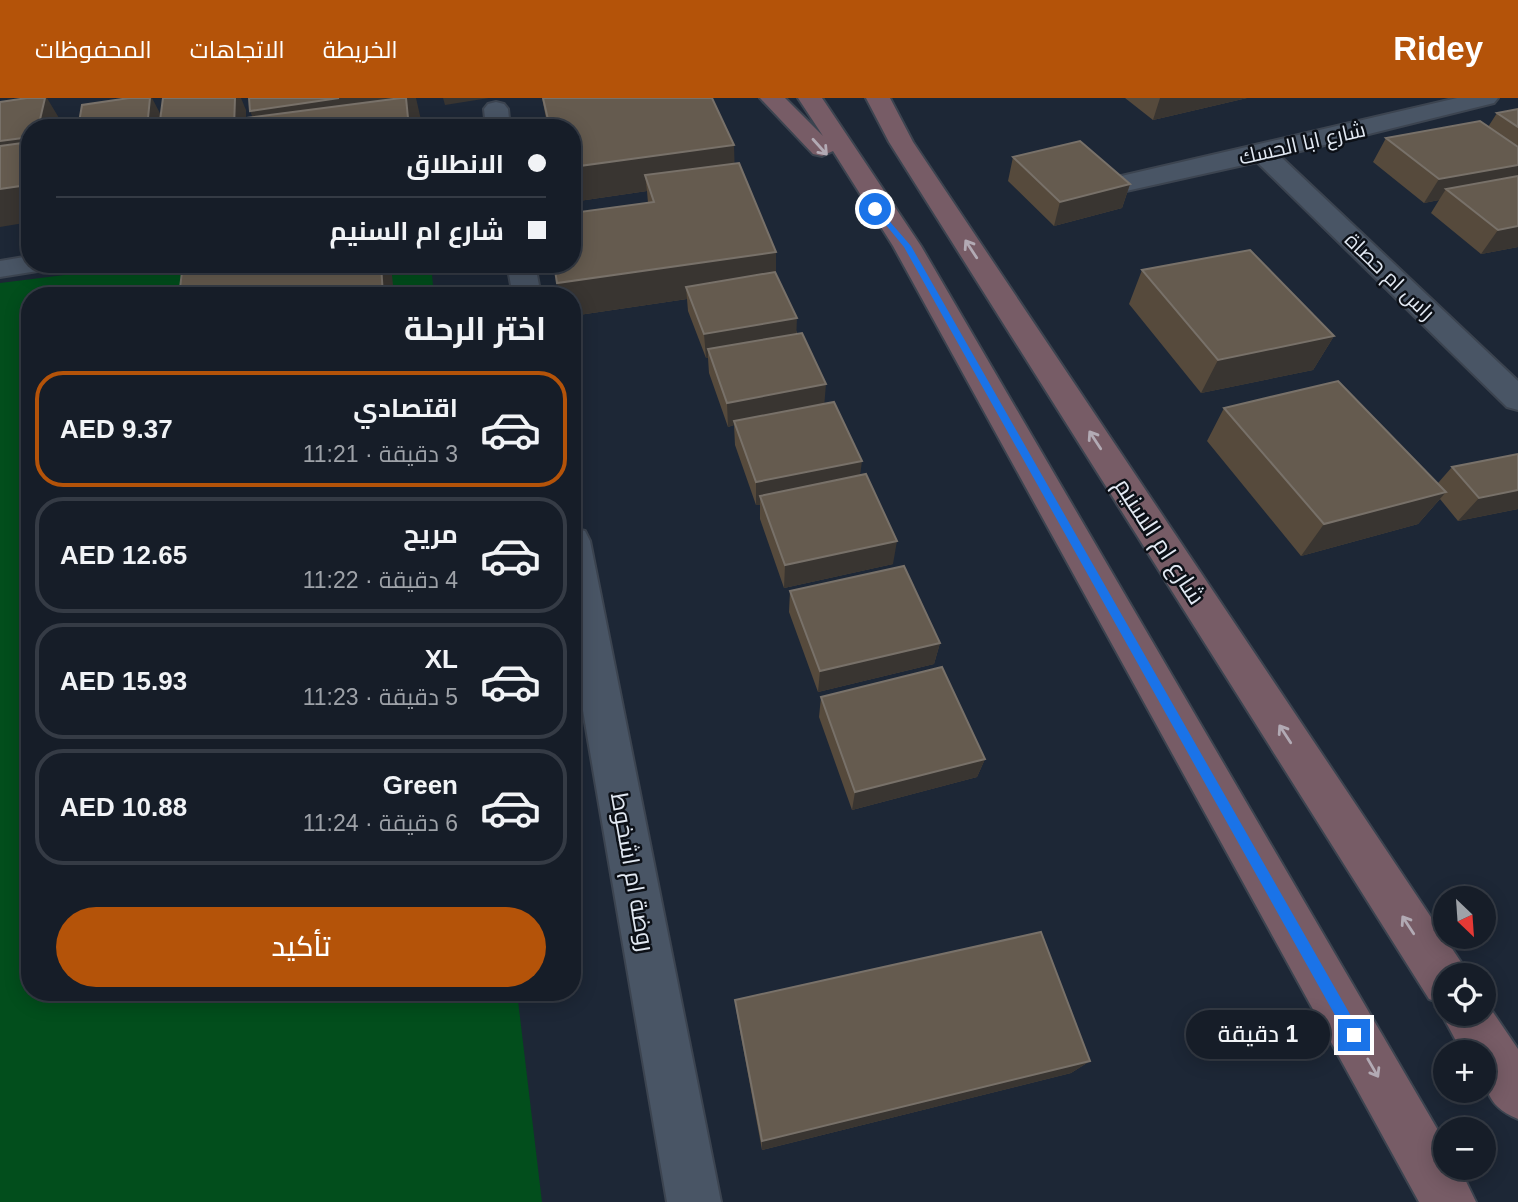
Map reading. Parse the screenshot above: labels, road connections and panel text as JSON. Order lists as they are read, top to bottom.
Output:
{
  "streets": {
    "main road": ["شارع ام السنيم"],
    "street": ["شارع ابا الحسك", "راس ام حصاة", "روضة ام اشخوط"]
  },
  "crossings": [
    ["شارع ابا الحسك", "راس ام حصاة"]
  ],
  "north": "bottom right",
  "page": {
    "header": "Ridey",
    "nav": ["الخريطة", "الاتجاهات", "المحفوظات"],
    "banner": ["الانطلاق", "شارع ام السنيم"],
    "heading": "اختر الرحلة",
    "list": [
      {
        "name": "اقتصادي",
        "note": "3 دقيقة · 11:21",
        "value": "AED 9.37"
      },
      {
        "name": "مريح",
        "note": "4 دقيقة · 11:22",
        "value": "AED 12.65"
      },
      {
        "name": "XL",
        "note": "5 دقيقة · 11:23",
        "value": "AED 15.93"
      },
      {
        "name": "Green",
        "note": "6 دقيقة · 11:24",
        "value": "AED 10.88"
      }
    ],
    "map_buttons": ["+", "−"],
    "buttons": "تأكيد",
    "bubble": "1 دقيقة"
  }
}
